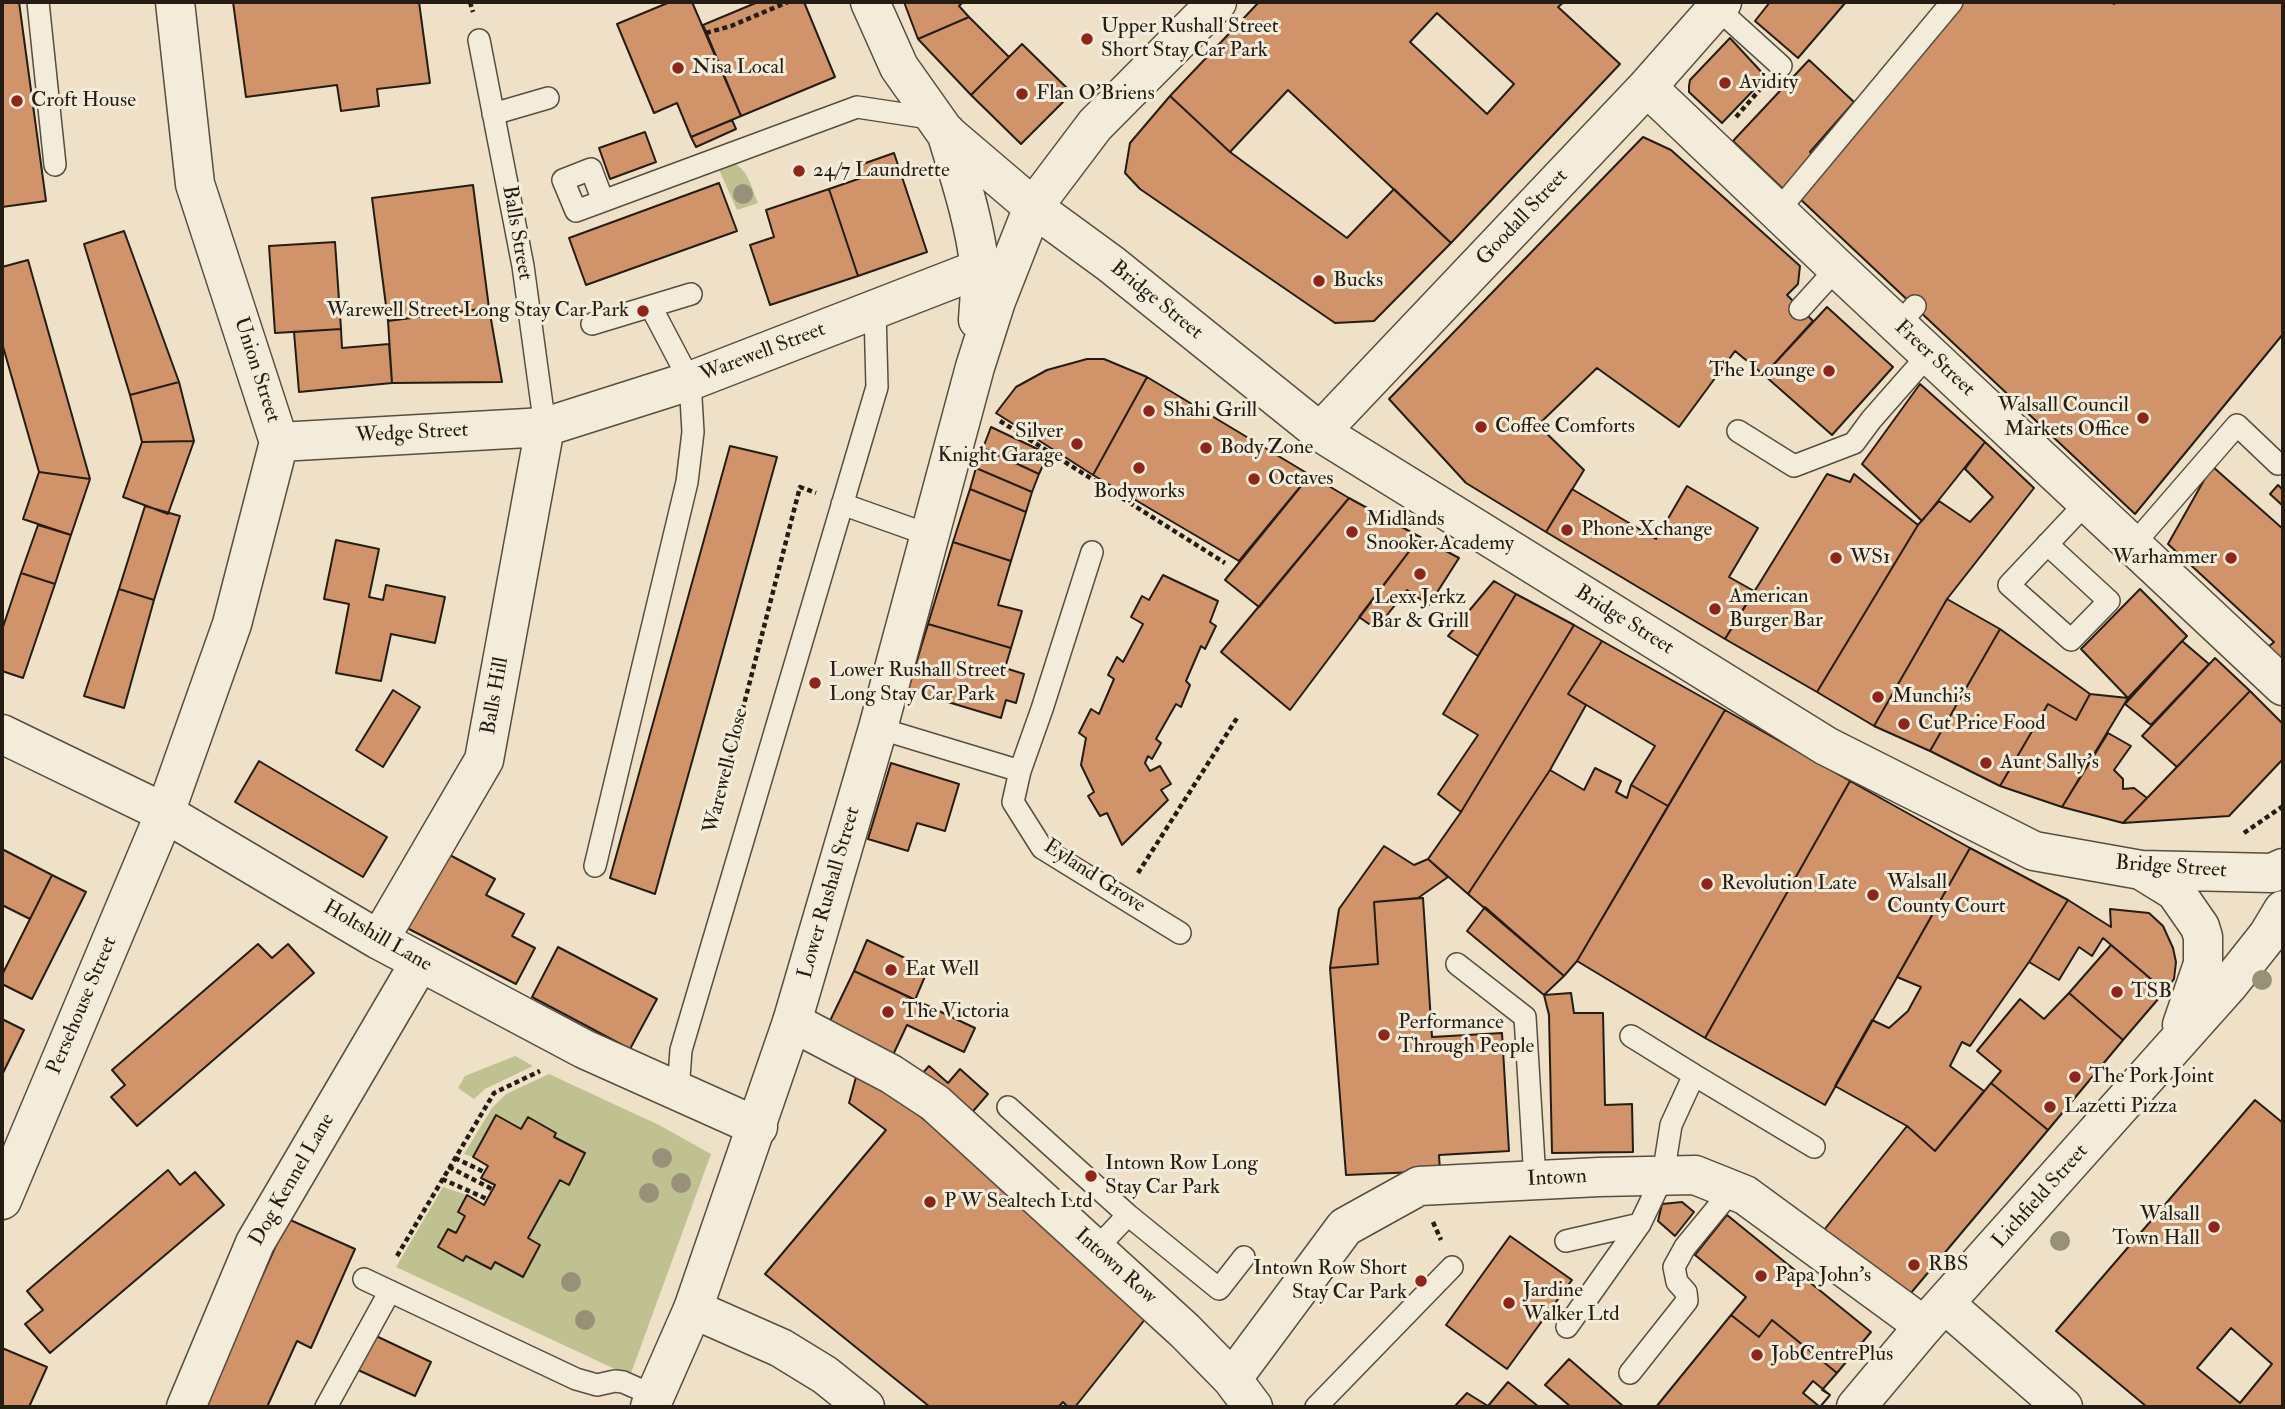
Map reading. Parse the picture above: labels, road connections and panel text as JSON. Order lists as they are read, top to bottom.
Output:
{
  "streets": {
    "street": [
      "Goodall Street",
      "Bridge Street",
      "Warewell Street",
      "Freer Street",
      "Union Street",
      "Wedge Street",
      "Balls Hill",
      "Lower Rushall Street",
      "Holtshill Lane",
      "Persehouse Street",
      "Intown",
      "Dog Kennel Lane",
      "Lichfield Street",
      "Intown Row"
    ],
    "lane": ["Balls Street", "Eyland Grove"],
    "path": ["Warewell Close"]
  },
  "crossings": [
    ["Goodall Street", "Bridge Street"],
    ["Goodall Street", "Freer Street"],
    ["Balls Street", "Warewell Street"],
    ["Balls Street", "Wedge Street"],
    ["Balls Street", "Balls Hill"],
    ["Bridge Street", "Lower Rushall Street"],
    ["Bridge Street", "Lichfield Street"],
    ["Warewell Street", "Wedge Street"],
    ["Warewell Street", "Balls Hill"],
    ["Warewell Street", "Lower Rushall Street"],
    ["Union Street", "Wedge Street"],
    ["Union Street", "Holtshill Lane"],
    ["Union Street", "Persehouse Street"],
    ["Wedge Street", "Balls Hill"],
    ["Balls Hill", "Holtshill Lane"],
    ["Lower Rushall Street", "Holtshill Lane"],
    ["Lower Rushall Street", "Intown Row"],
    ["Holtshill Lane", "Persehouse Street"],
    ["Holtshill Lane", "Dog Kennel Lane"],
    ["Intown", "Lichfield Street"],
    ["Intown", "Intown Row"]
  ],
  "places": [
    "Upper Rushall Street Short Stay Car Park",
    "Nisa Local",
    "Avidity",
    "Flan O'Briens",
    "Croft House",
    "24/7 Laundrette",
    "Bucks",
    "Warewell Street Long Stay Car Park",
    "The Lounge",
    "Shahi Grill",
    "Walsall Council Markets Office",
    "Coffee Comforts",
    "Silver Knight Garage",
    "Body Zone",
    "Bodyworks",
    "Octaves",
    "Phone Xchange",
    "Midlands Snooker Academy",
    "WS1",
    "Warhammer",
    "Lexx Jerkz Bar & Grill",
    "American Burger Bar",
    "Lower Rushall Street Long Stay Car Park",
    "Munchi's",
    "Cut Price Food",
    "Aunt Sally's",
    "Revolution Late",
    "Walsall County Court",
    "Eat Well",
    "TSB",
    "The Victoria",
    "Performance Through People",
    "The Pork Joint",
    "Lazetti Pizza",
    "Intown Row Long Stay Car Park",
    "P W Sealtech Ltd",
    "Walsall Town Hall",
    "RBS",
    "Papa John's",
    "Intown Row Short Stay Car Park",
    "Jardine Walker Ltd",
    "JobCentrePlus"
  ]
}
